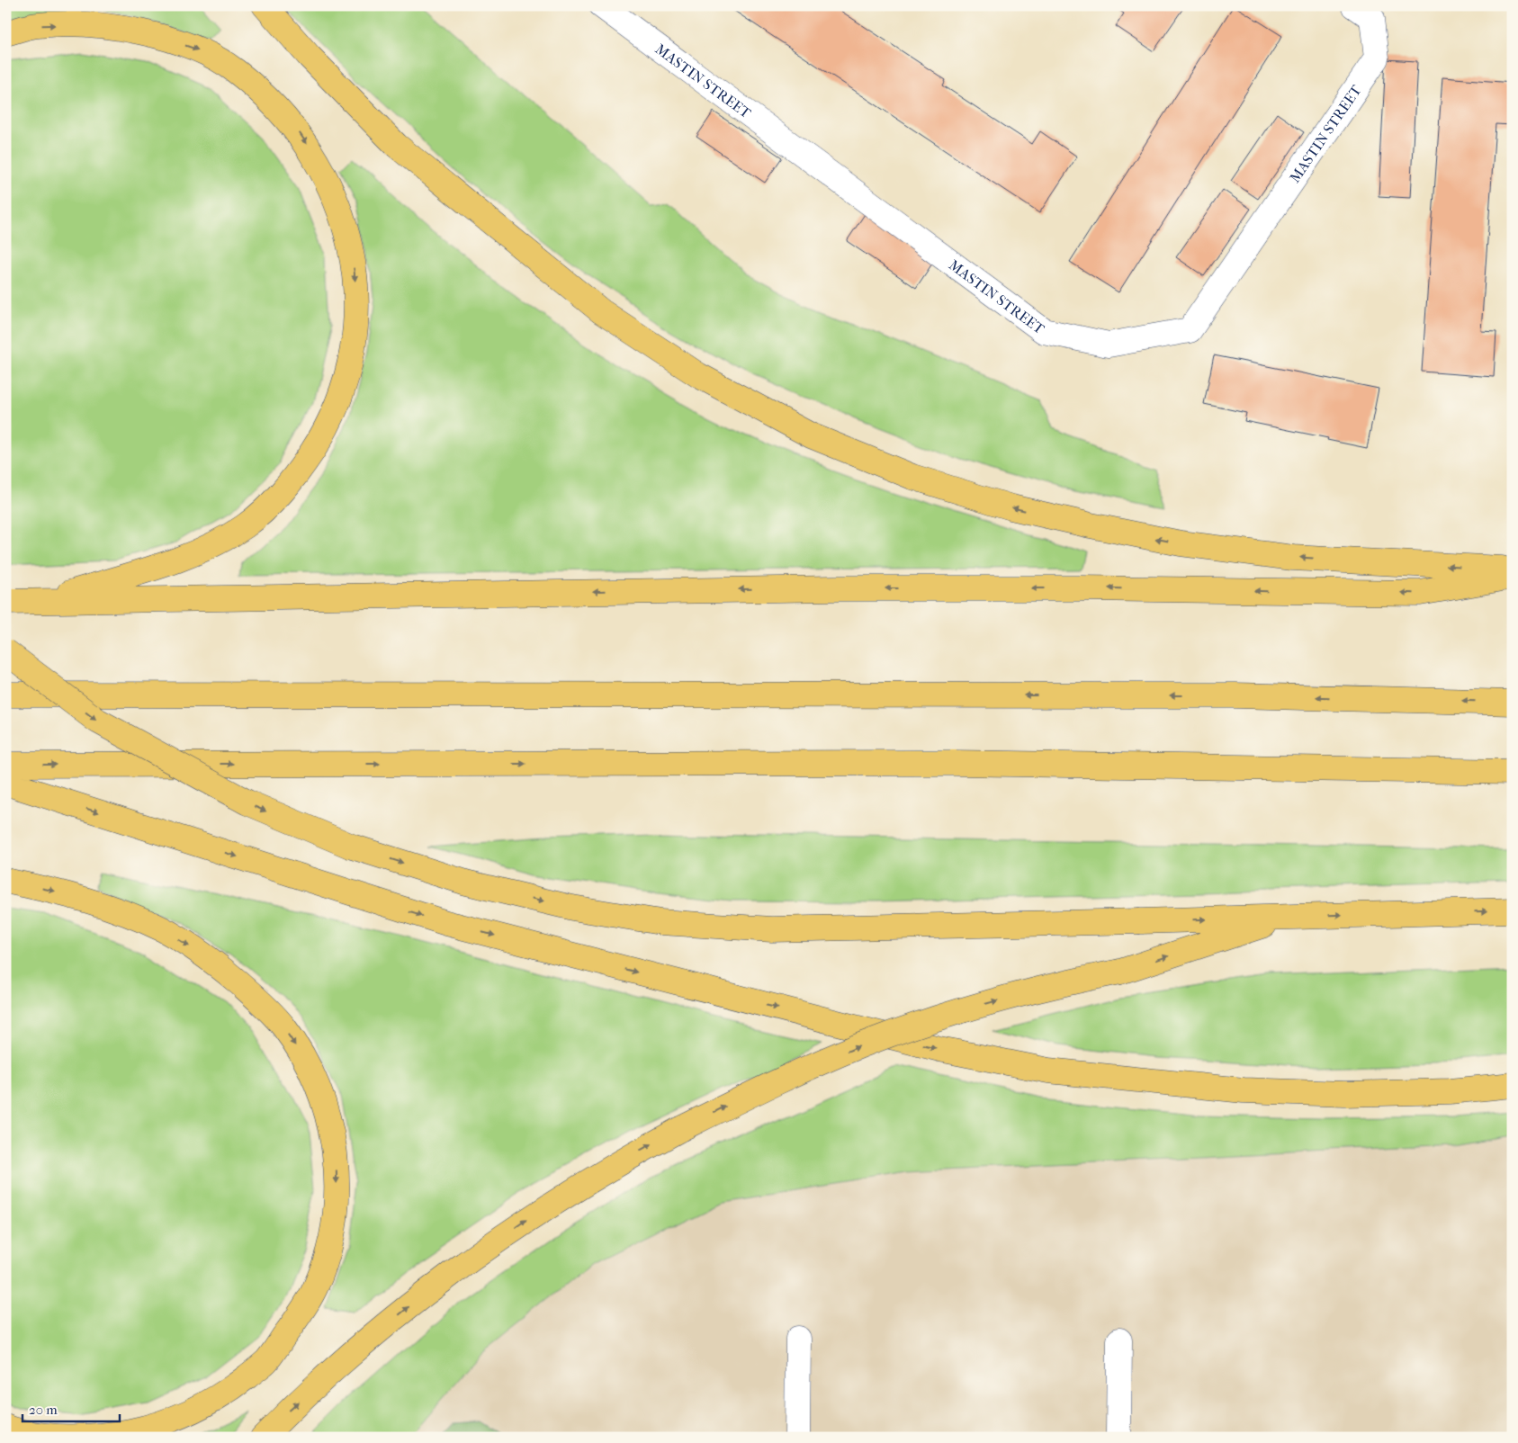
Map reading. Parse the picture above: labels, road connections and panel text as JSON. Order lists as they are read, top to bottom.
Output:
{
  "streets": {
    "street": ["MASTIN STREET"]
  },
  "scale_bar": "20 m"
}
